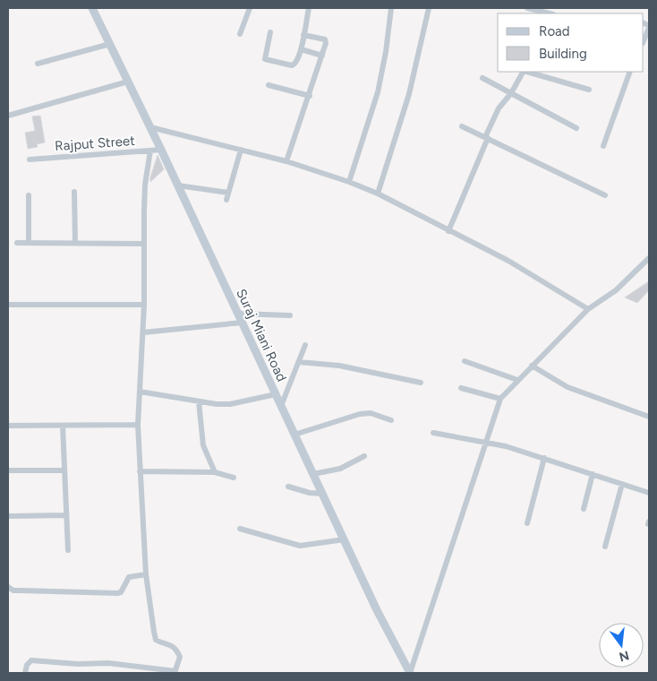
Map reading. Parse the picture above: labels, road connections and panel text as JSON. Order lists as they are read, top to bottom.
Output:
{
  "streets": {
    "street": ["Rajput Street", "Suraj Miani Road"]
  },
  "crossings": [
    ["Rajput Street", "Suraj Miani Road"]
  ],
  "legend": ["Road", "Building"],
  "north": "bottom"
}
